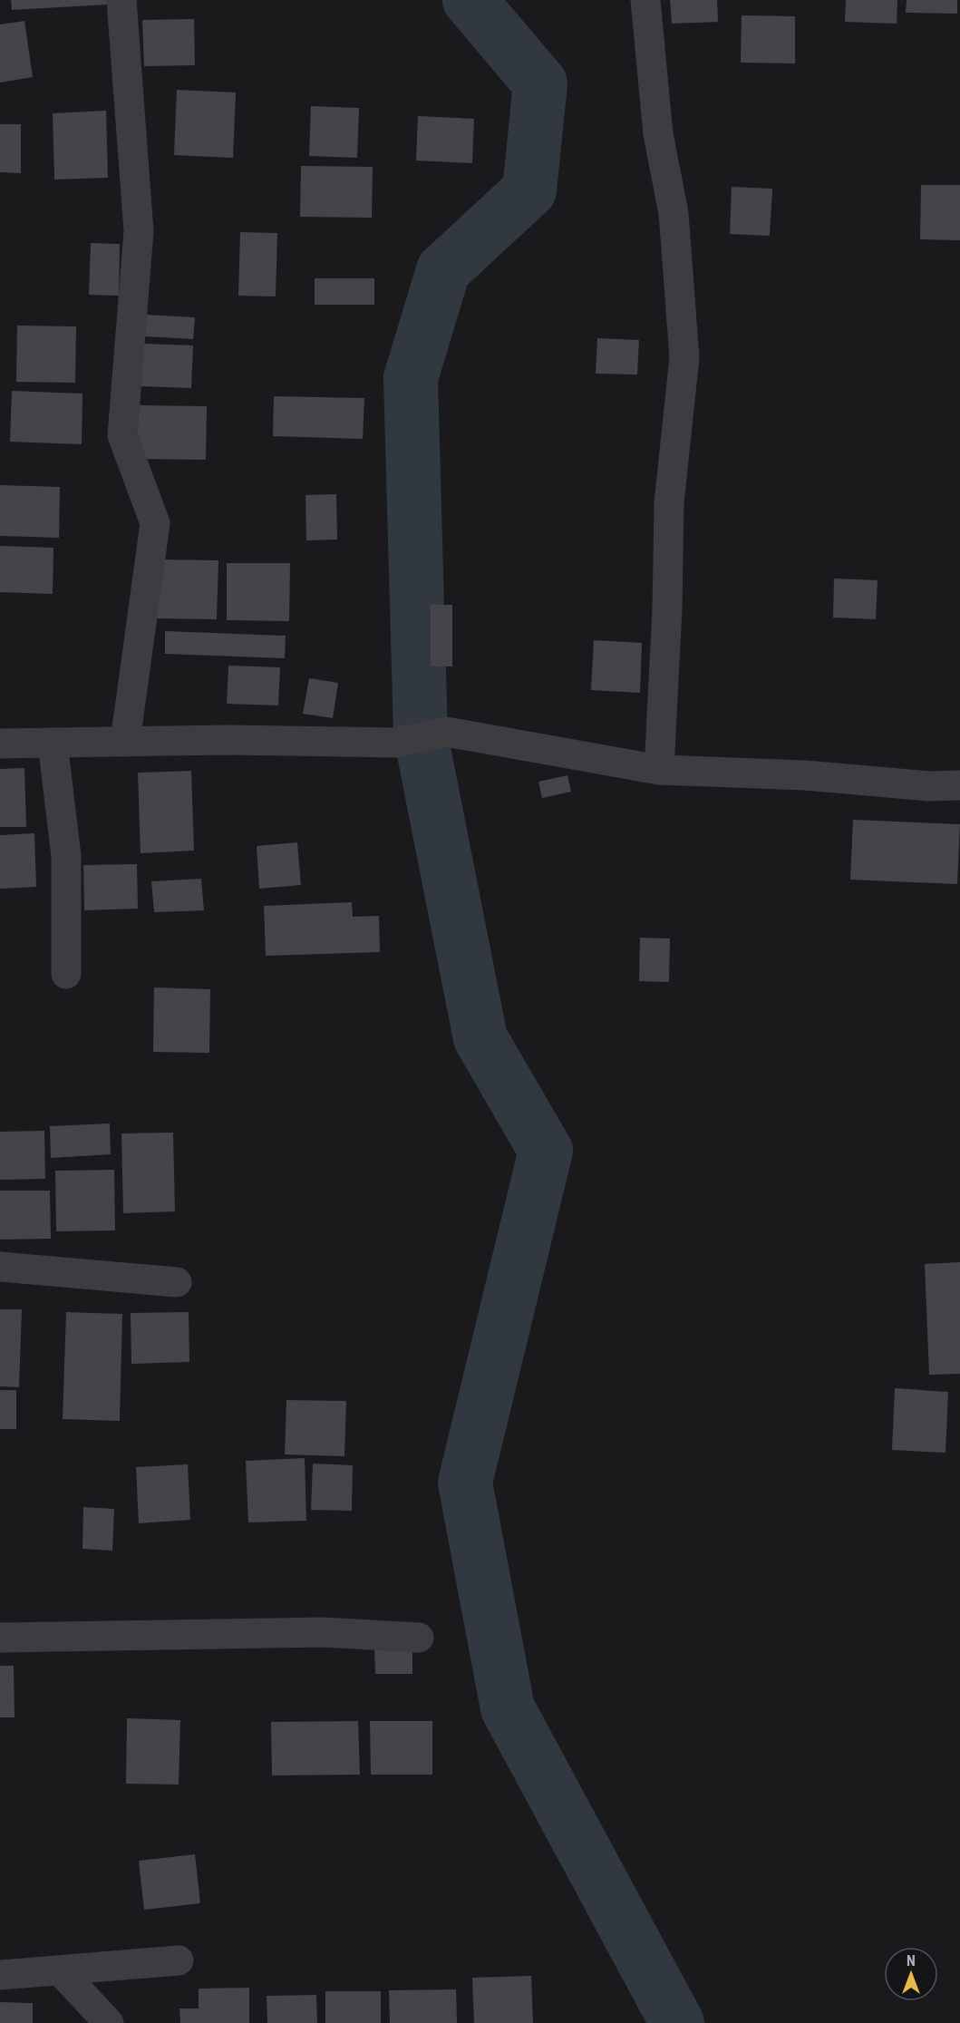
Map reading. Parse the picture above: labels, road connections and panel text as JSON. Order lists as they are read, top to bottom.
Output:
{
  "north": "top"
}
